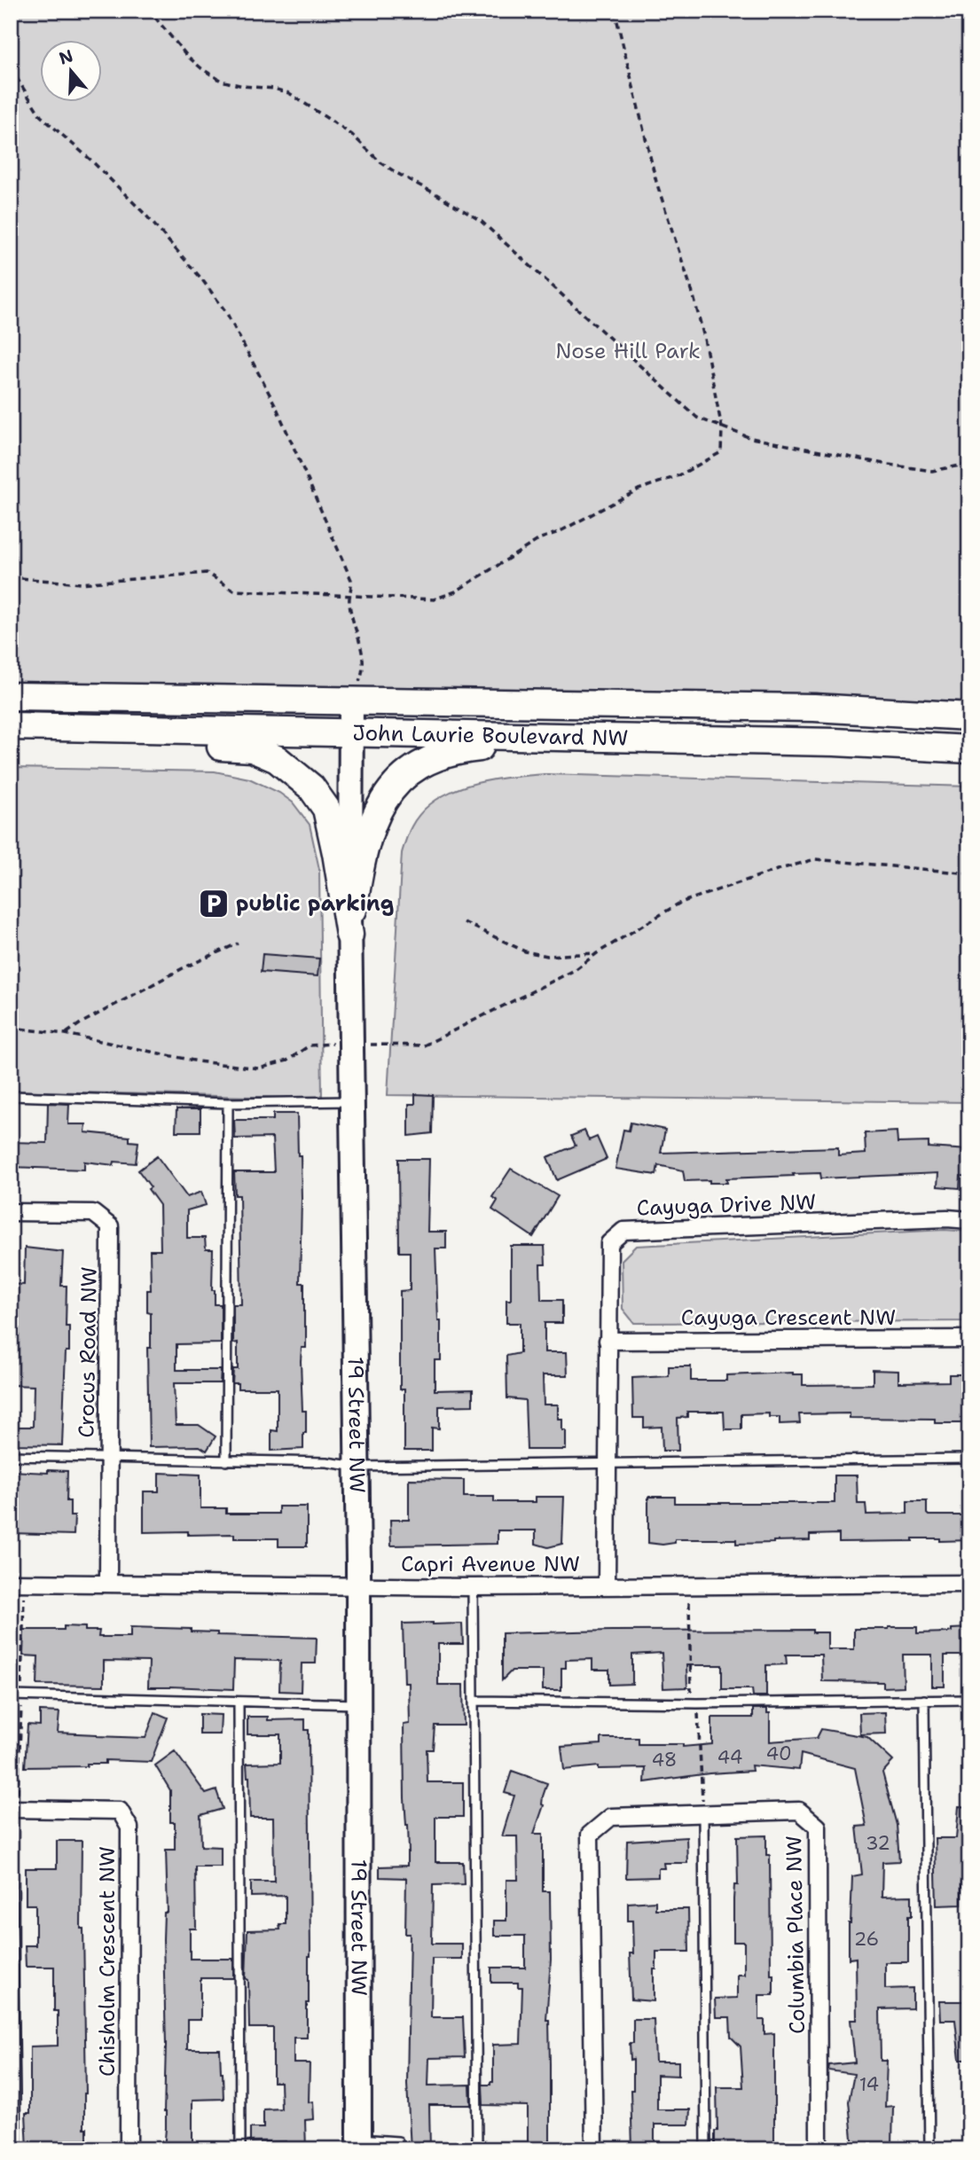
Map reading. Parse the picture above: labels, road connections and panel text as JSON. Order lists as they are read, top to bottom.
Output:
{
  "streets": {
    "main road": ["John Laurie Boulevard NW"],
    "street": [
      "Cayuga Drive NW",
      "Cayuga Crescent NW",
      "Crocus Road NW",
      "19 Street NW",
      "Capri Avenue NW",
      "Columbia Place NW",
      "Chisholm Crescent NW"
    ]
  },
  "crossings": [
    ["John Laurie Boulevard NW", "19 Street NW"],
    ["Cayuga Drive NW", "Cayuga Crescent NW"],
    ["Cayuga Drive NW", "Capri Avenue NW"],
    ["Crocus Road NW", "Capri Avenue NW"],
    ["19 Street NW", "Capri Avenue NW"]
  ],
  "parks": ["Nose Hill Park"],
  "places": {
    "parking": ["public parking"]
  },
  "house_numbers": [
    "40",
    "44",
    "48",
    "32",
    "26",
    "14"
  ],
  "north": "top"
}
